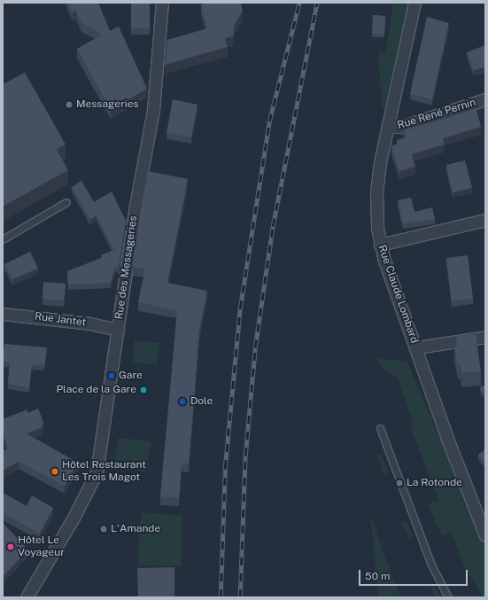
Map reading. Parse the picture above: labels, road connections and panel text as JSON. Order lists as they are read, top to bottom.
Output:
{
  "streets": {
    "street": [
      "Rue René Pernin",
      "Rue des Messageries",
      "Rue Claude Lombard",
      "Rue Jantet"
    ]
  },
  "crossings": [
    ["Rue René Pernin", "Rue Claude Lombard"],
    ["Rue des Messageries", "Rue Jantet"]
  ],
  "places": [
    "Messageries",
    "Gare",
    "Place de la Gare",
    "Dole",
    "Hôtel Restaurant Les Trois Magot",
    "La Rotonde",
    "L'Amande",
    "Hôtel Le Voyageur"
  ],
  "scale_bar": "50 m"
}
